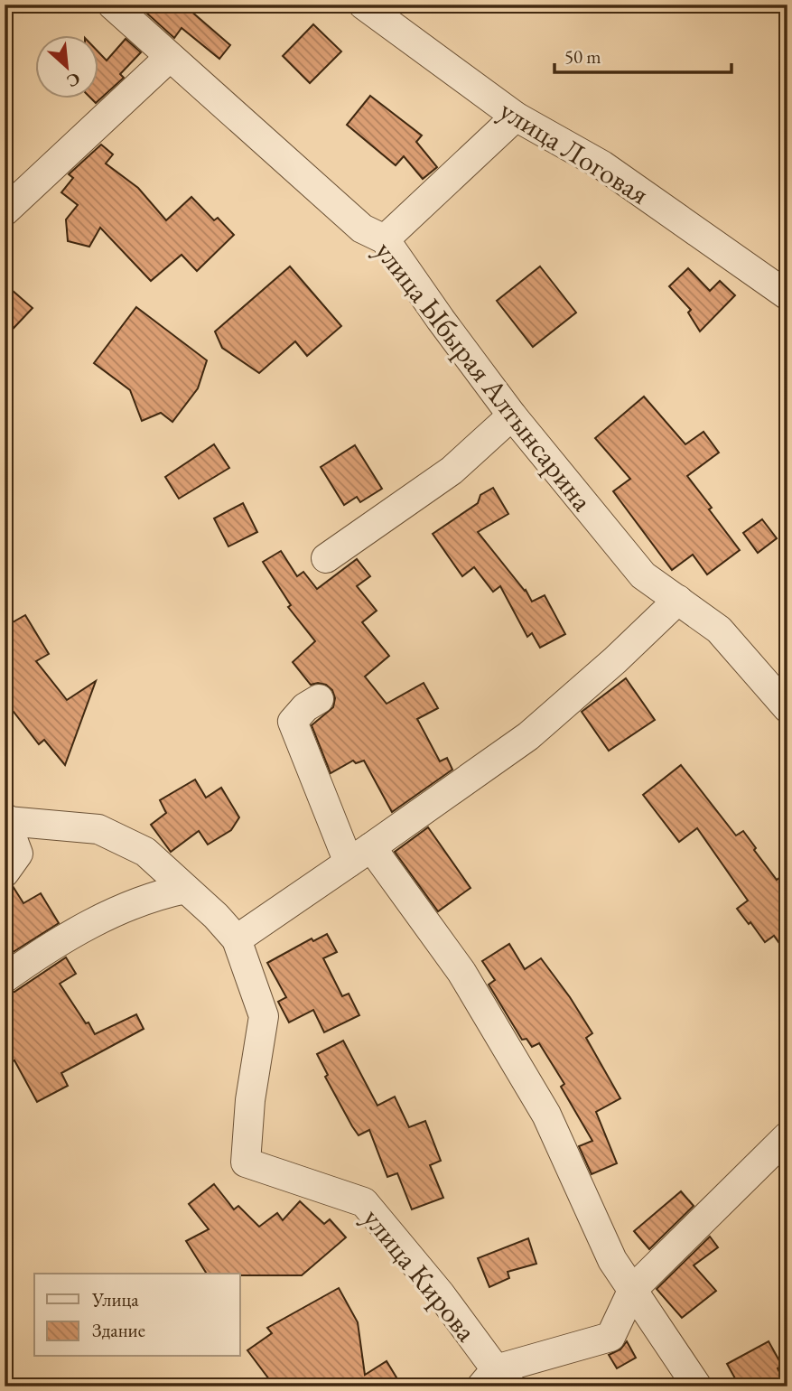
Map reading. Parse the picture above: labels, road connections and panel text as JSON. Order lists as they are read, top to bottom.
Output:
{
  "streets": {
    "street": ["улица Логовая", "улица Ыбырая Алтынсарина", "улица Кирова"]
  },
  "legend": ["Улица", "Здание"],
  "scale_bar": "50 m",
  "north": "bottom right"
}
